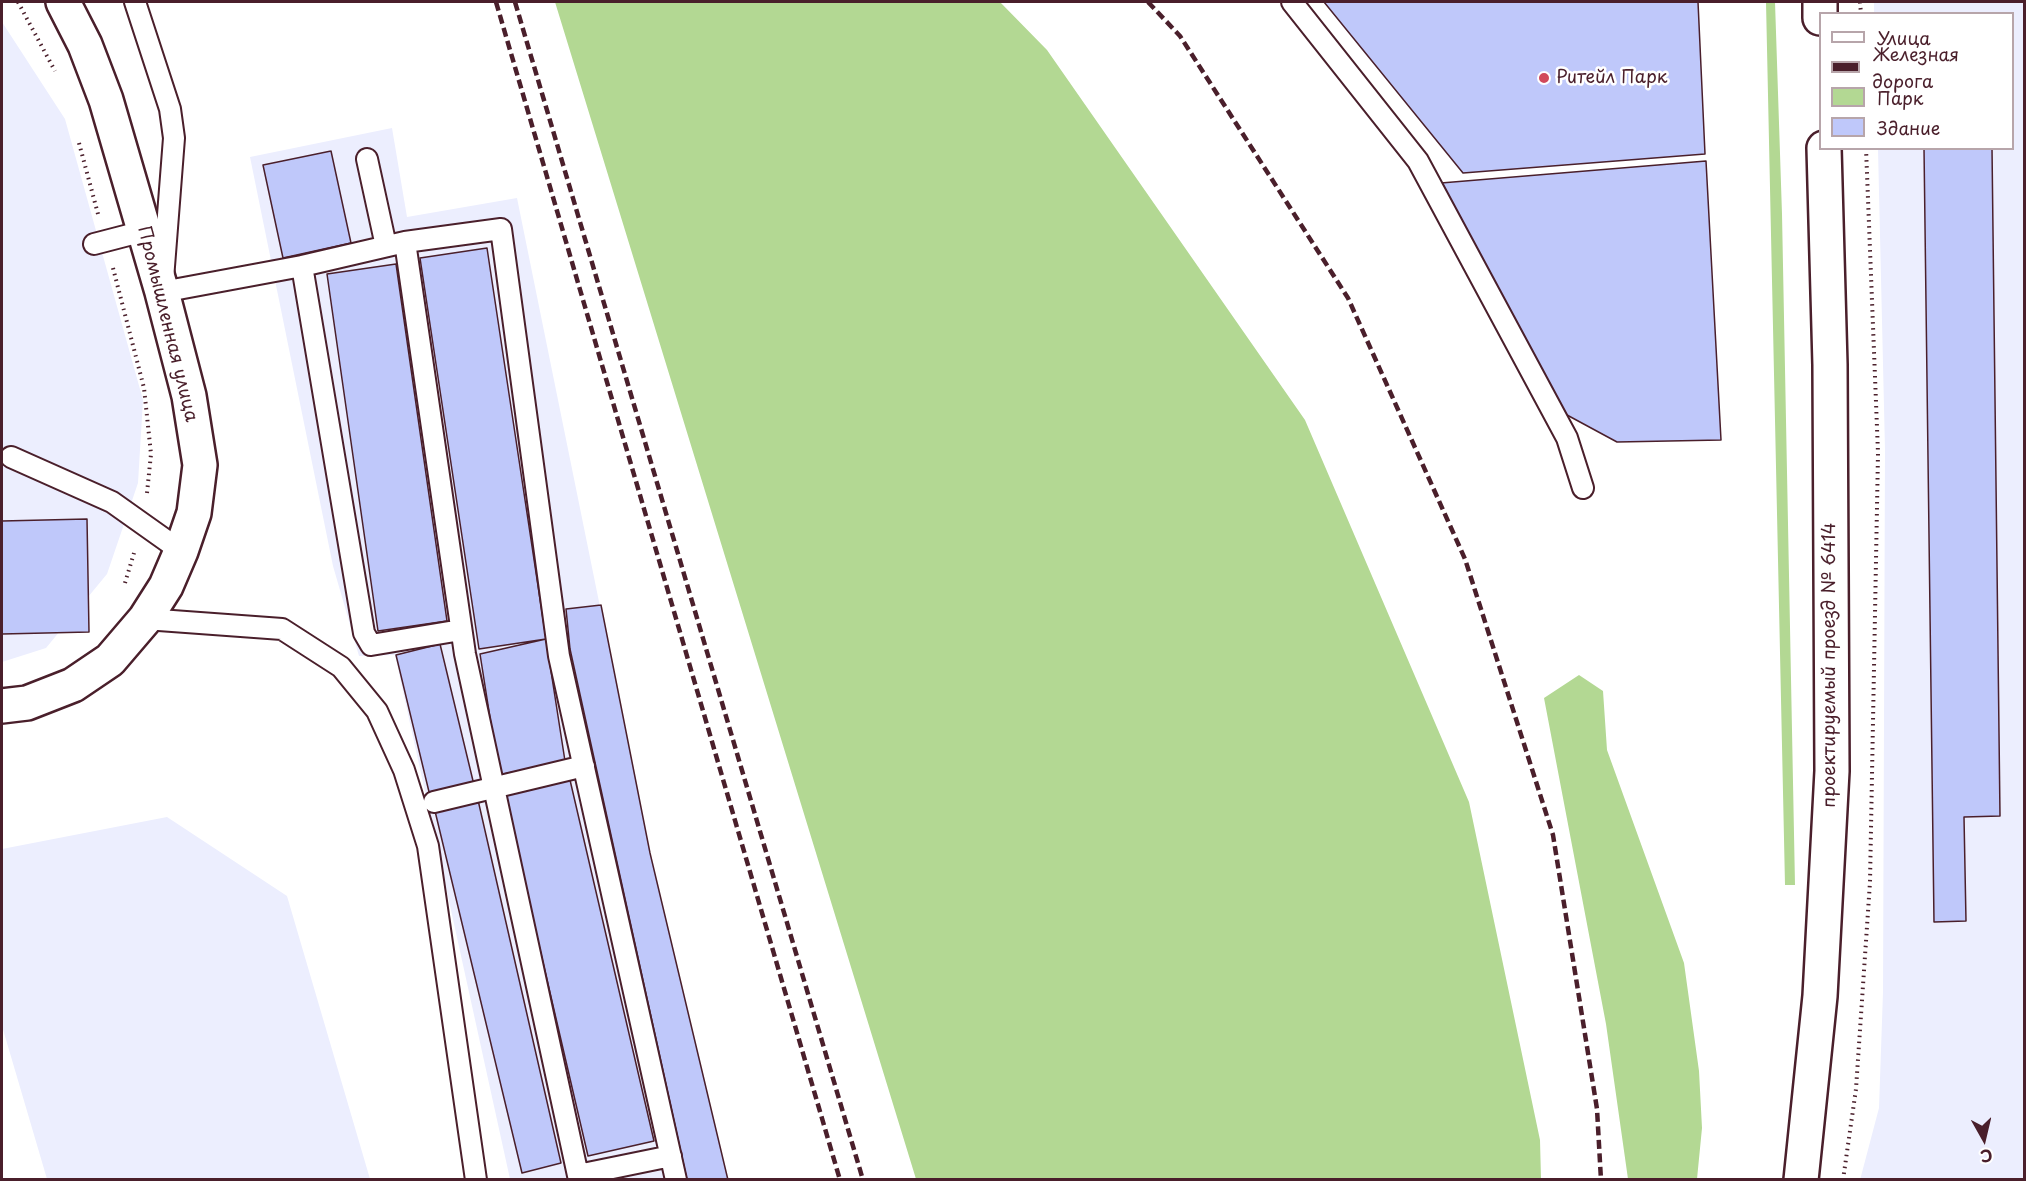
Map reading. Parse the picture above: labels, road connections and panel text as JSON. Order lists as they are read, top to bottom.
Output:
{
  "streets": {
    "main road": ["Промышленная улица", "проектируемый проезд № 6414"]
  },
  "places": ["Ритейл Парк"],
  "legend": [
    "Улица",
    "Железная дорога",
    "Парк",
    "Здание"
  ],
  "north": "bottom"
}
